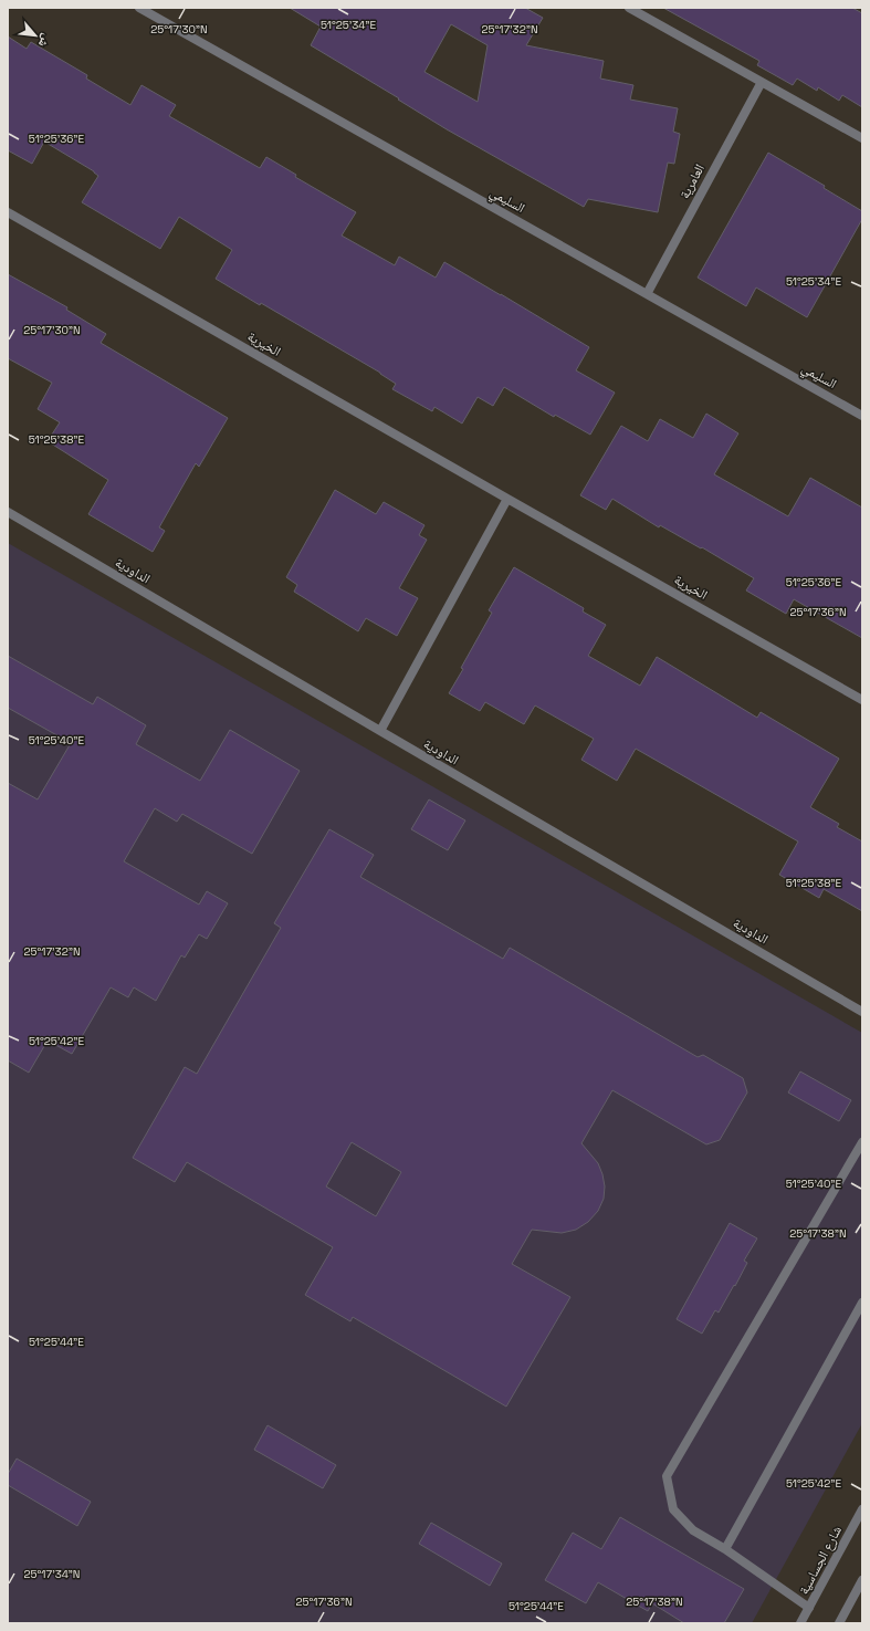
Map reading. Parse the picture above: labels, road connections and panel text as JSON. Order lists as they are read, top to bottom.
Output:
{
  "streets": {
    "street": [
      "العامرية",
      "السليمي",
      "الخيرية",
      "الداودية",
      "شارع الجساسية"
    ]
  },
  "crossings": [
    ["العامرية", "السليمي"]
  ],
  "north": "bottom right",
  "coordinates": [
    "51°25'34\"E",
    "25°17'30\"N",
    "25°17'32\"N",
    "51°25'36\"E",
    "51°25'38\"E",
    "25°17'36\"N",
    "51°25'40\"E",
    "51°25'42\"E",
    "25°17'38\"N",
    "51°25'44\"E",
    "25°17'34\"N"
  ]
}
